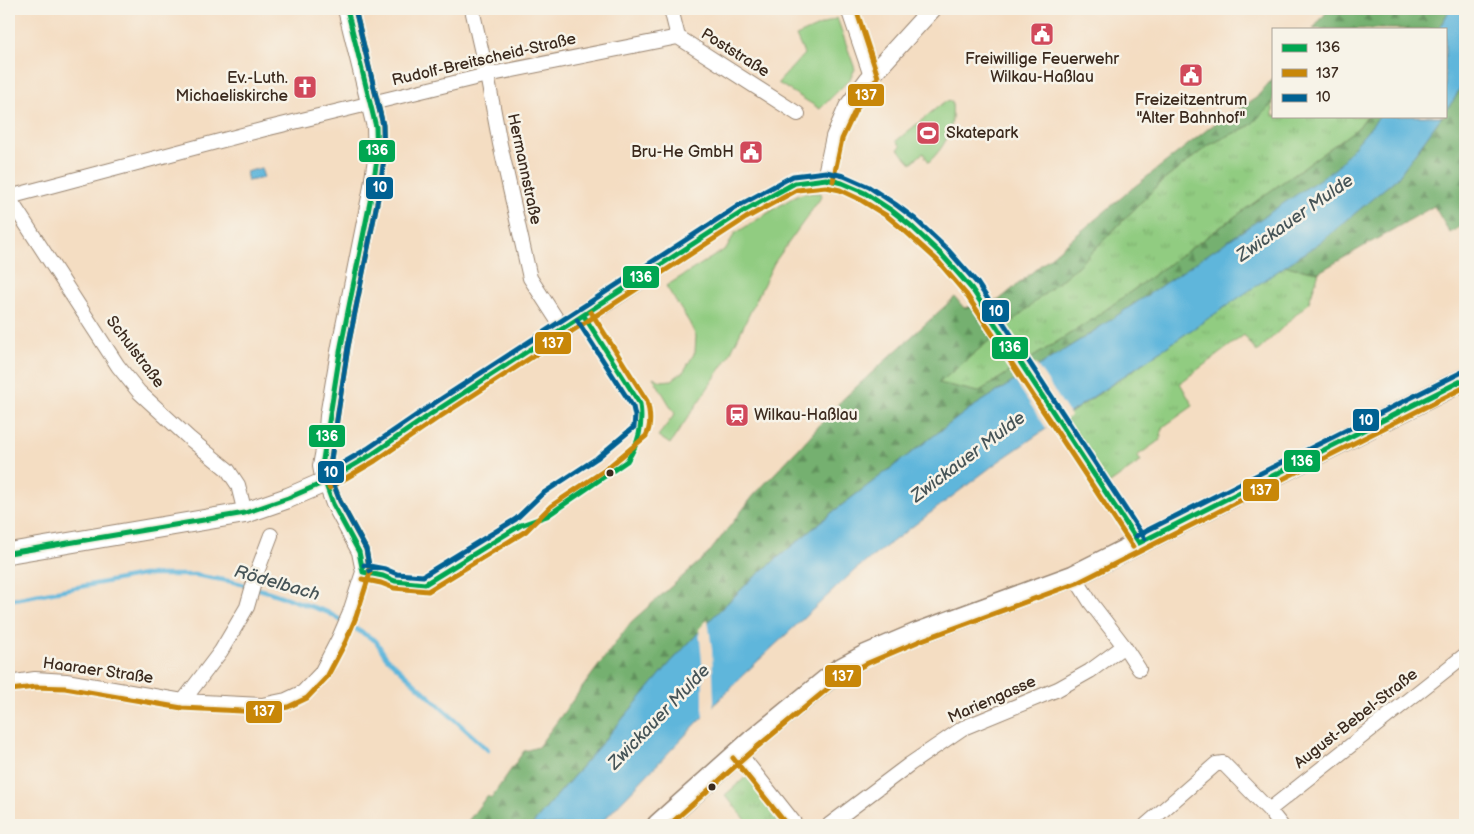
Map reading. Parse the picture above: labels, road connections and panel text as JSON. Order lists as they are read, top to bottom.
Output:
{
  "streets": {
    "street": [
      "Poststraße",
      "Rudolf-Breitscheid-Straße",
      "Hermannstraße",
      "Schulstraße",
      "Haaraer Straße",
      "Mariengasse",
      "August-Bebel-Straße"
    ]
  },
  "crossings": [
    ["Poststraße", "Rudolf-Breitscheid-Straße"],
    ["Rudolf-Breitscheid-Straße", "Hermannstraße"],
    ["Rudolf-Breitscheid-Straße", "Schulstraße"]
  ],
  "water": ["Zwickauer Mulde", "Rödelbach"],
  "places": {
    "public building": ["Freiwillige Feuerwehr Wilkau-Haßlau", "Freizeitzentrum \"Alter Bahnhof\"", "Bru-He GmbH"],
    "church": ["Ev.-Luth. Michaeliskirche"],
    "sports": ["Skatepark"],
    "station": ["Wilkau-Haßlau"]
  },
  "lines": ["transit line 136", "transit line 137", "transit line 10"],
  "legend": ["136", "137", "10"]
}
